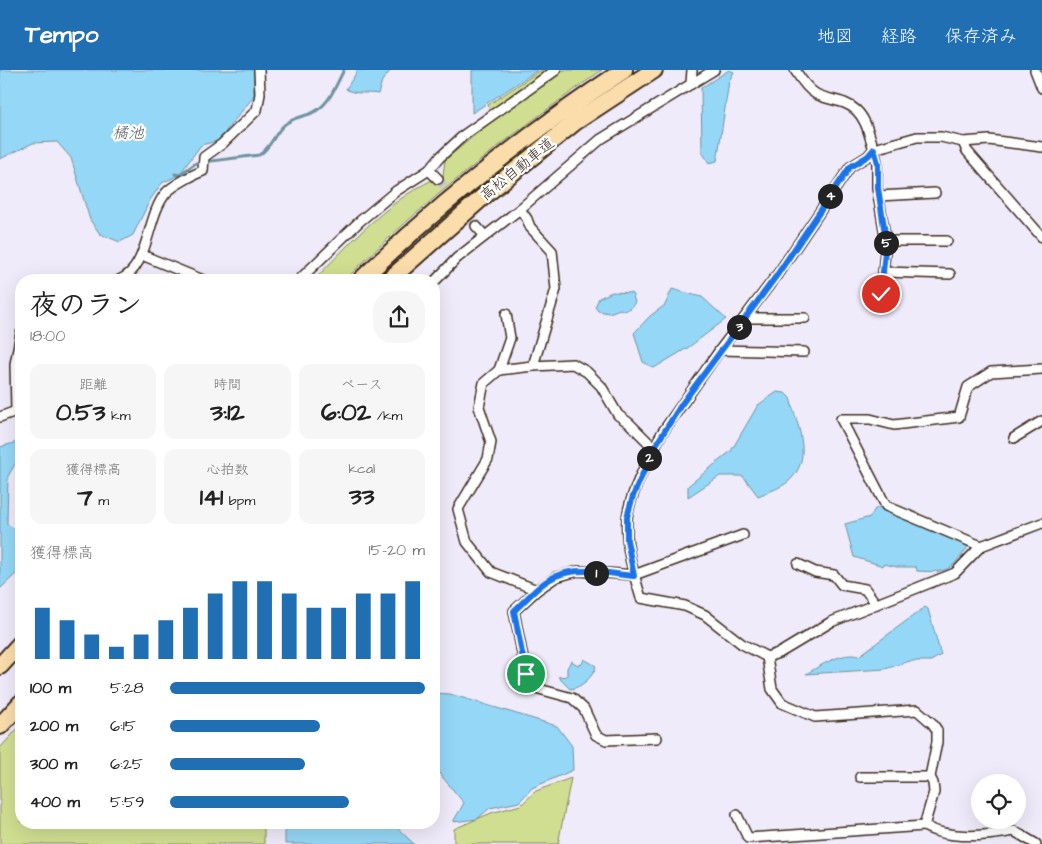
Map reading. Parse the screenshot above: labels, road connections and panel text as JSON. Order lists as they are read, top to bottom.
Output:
{
  "streets": {
    "highway": ["高松自動車道"]
  },
  "water": ["橘池"],
  "page": {
    "header": "Tempo",
    "nav": ["地図", "経路", "保存済み"],
    "pins": [
      "4",
      "5",
      "3",
      "2",
      "1"
    ],
    "heading": ["夜のラン", "18:00"],
    "stats": [
      ["距離", "0.53 km"],
      ["時間", "3:12"],
      ["ペース", "6:02 /km"],
      ["獲得標高", "7 m"],
      ["心拍数", "141 bpm"],
      ["kcal", "33"]
    ],
    "chart": ["獲得標高", "15–20 m"],
    "list": [
      {
        "name": "100 m",
        "note": "5:28"
      },
      {
        "name": "200 m",
        "note": "6:15"
      },
      {
        "name": "300 m",
        "note": "6:25"
      },
      {
        "name": "400 m",
        "note": "5:59"
      }
    ]
  }
}
